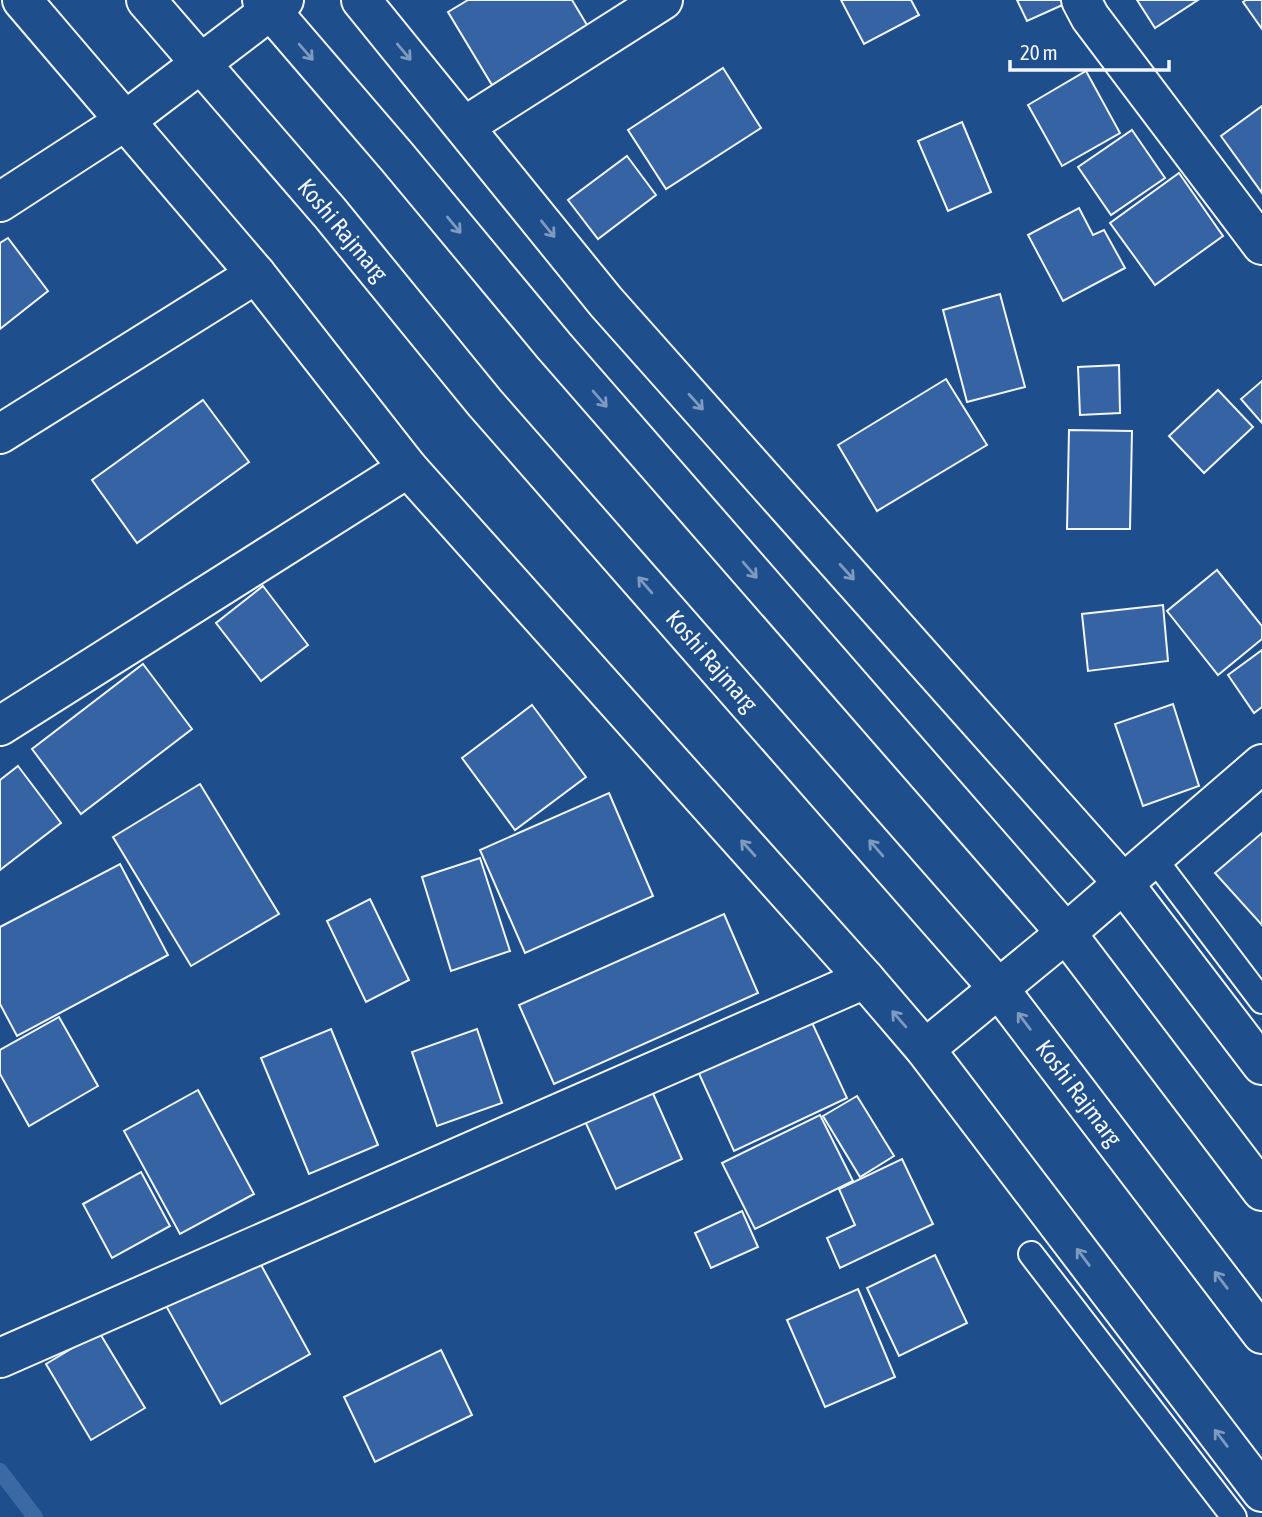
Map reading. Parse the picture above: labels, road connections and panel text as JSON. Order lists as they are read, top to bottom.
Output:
{
  "streets": {
    "street": ["Koshi Rajmarg"]
  },
  "scale_bar": "20 m"
}
